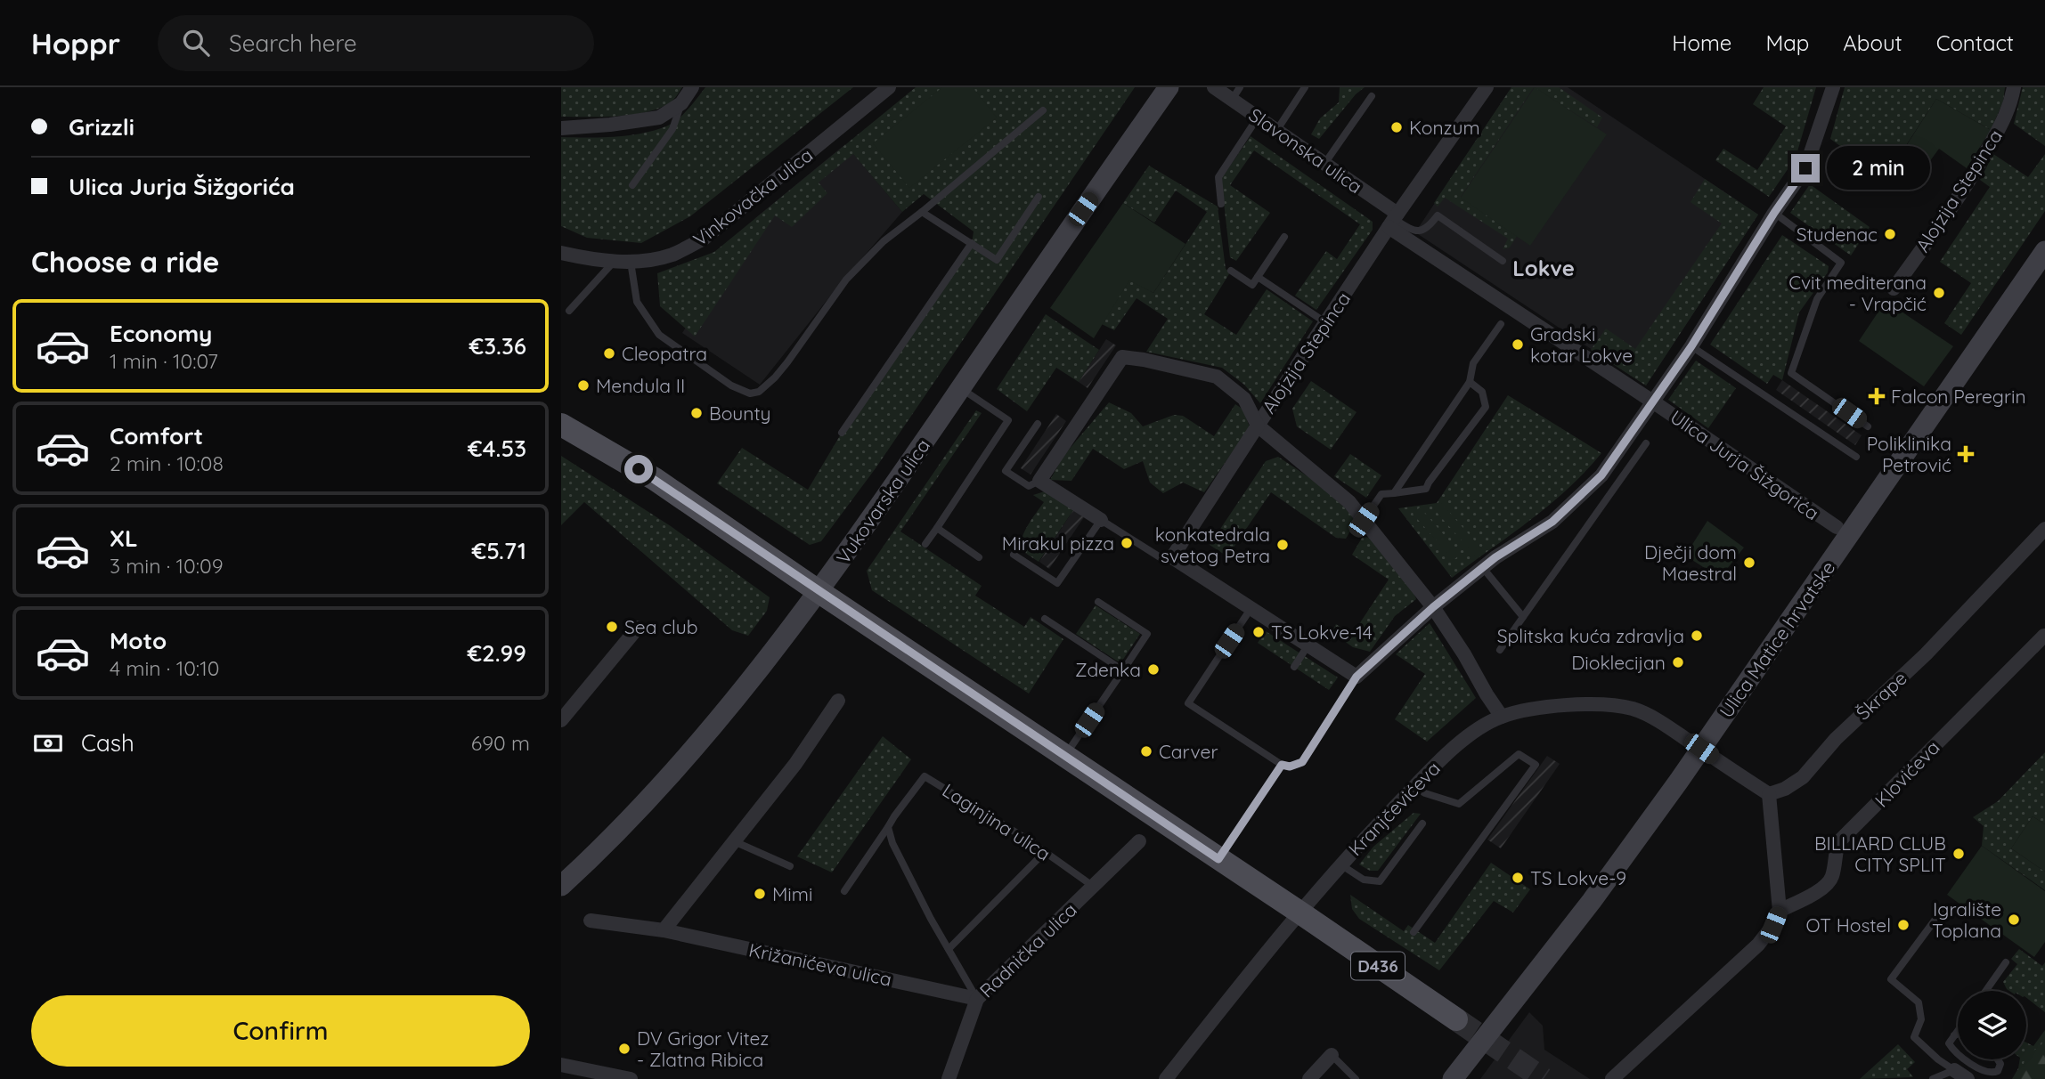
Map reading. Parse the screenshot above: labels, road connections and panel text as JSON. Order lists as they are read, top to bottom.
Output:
{
  "streets": {
    "main road": ["D436"],
    "street": [
      "Slavonska ulica",
      "Alojzija Stepinca",
      "Vinkovačka ulica",
      "Ulica Jurja Šižgorića",
      "Vukovarska ulica",
      "Ulica Matice hrvatske",
      "Škrape",
      "Klovićeva",
      "Kranjčevićeva",
      "Radnička ulica",
      "Križanićeva ulica"
    ],
    "lane": ["Laginjina ulica"]
  },
  "crossings": [
    ["Slavonska ulica", "Alojzija Stepinca"],
    ["Slavonska ulica", "Ulica Jurja Šižgorića"],
    ["Alojzija Stepinca", "Ulica Jurja Šižgorića"],
    ["Alojzija Stepinca", "Kranjčevićeva"],
    ["Vukovarska ulica", "D436"],
    ["Ulica Matice hrvatske", "Kranjčevićeva"],
    ["Kranjčevićeva", "D436"],
    ["Laginjina ulica", "Radnička ulica"],
    ["Radnička ulica", "Križanićeva ulica"]
  ],
  "districts": ["Lokve"],
  "places": {
    "other": [
      "Konzum",
      "Studenac",
      "Cvit mediterana - Vrapčić",
      "Gradski kotar Lokve",
      "Cleopatra",
      "Mendula II",
      "Bounty",
      "Mirakul pizza",
      "konkatedrala svetog Petra",
      "Dječji dom Maestral",
      "Sea club",
      "TS Lokve-14",
      "Splitska kuća zdravlja",
      "Dioklecijan",
      "Zdenka",
      "Carver",
      "BILLIARD CLUB CITY SPLIT",
      "TS Lokve-9",
      "Mimi",
      "Igralište Toplana",
      "OT Hostel",
      "DV Grigor Vitez - Zlatna Ribica"
    ],
    "health": ["Falcon Peregrin", "Poliklinika Petrović"]
  },
  "page": {
    "header": "Hoppr",
    "search": "Search here",
    "nav": [
      "Home",
      "Map",
      "About",
      "Contact"
    ],
    "banner": ["Grizzli", "Ulica Jurja Šižgorića"],
    "bubble": "2 min",
    "heading": "Choose a ride",
    "list": [
      {
        "name": "Economy",
        "note": "1 min · 10:07",
        "value": "€3.36"
      },
      {
        "name": "Comfort",
        "note": "2 min · 10:08",
        "value": "€4.53"
      },
      {
        "name": "XL",
        "note": "3 min · 10:09",
        "value": "€5.71"
      },
      {
        "name": "Moto",
        "note": "4 min · 10:10",
        "value": "€2.99"
      }
    ],
    "pay": ["Cash", "690 m"],
    "buttons": "Confirm"
  }
}
